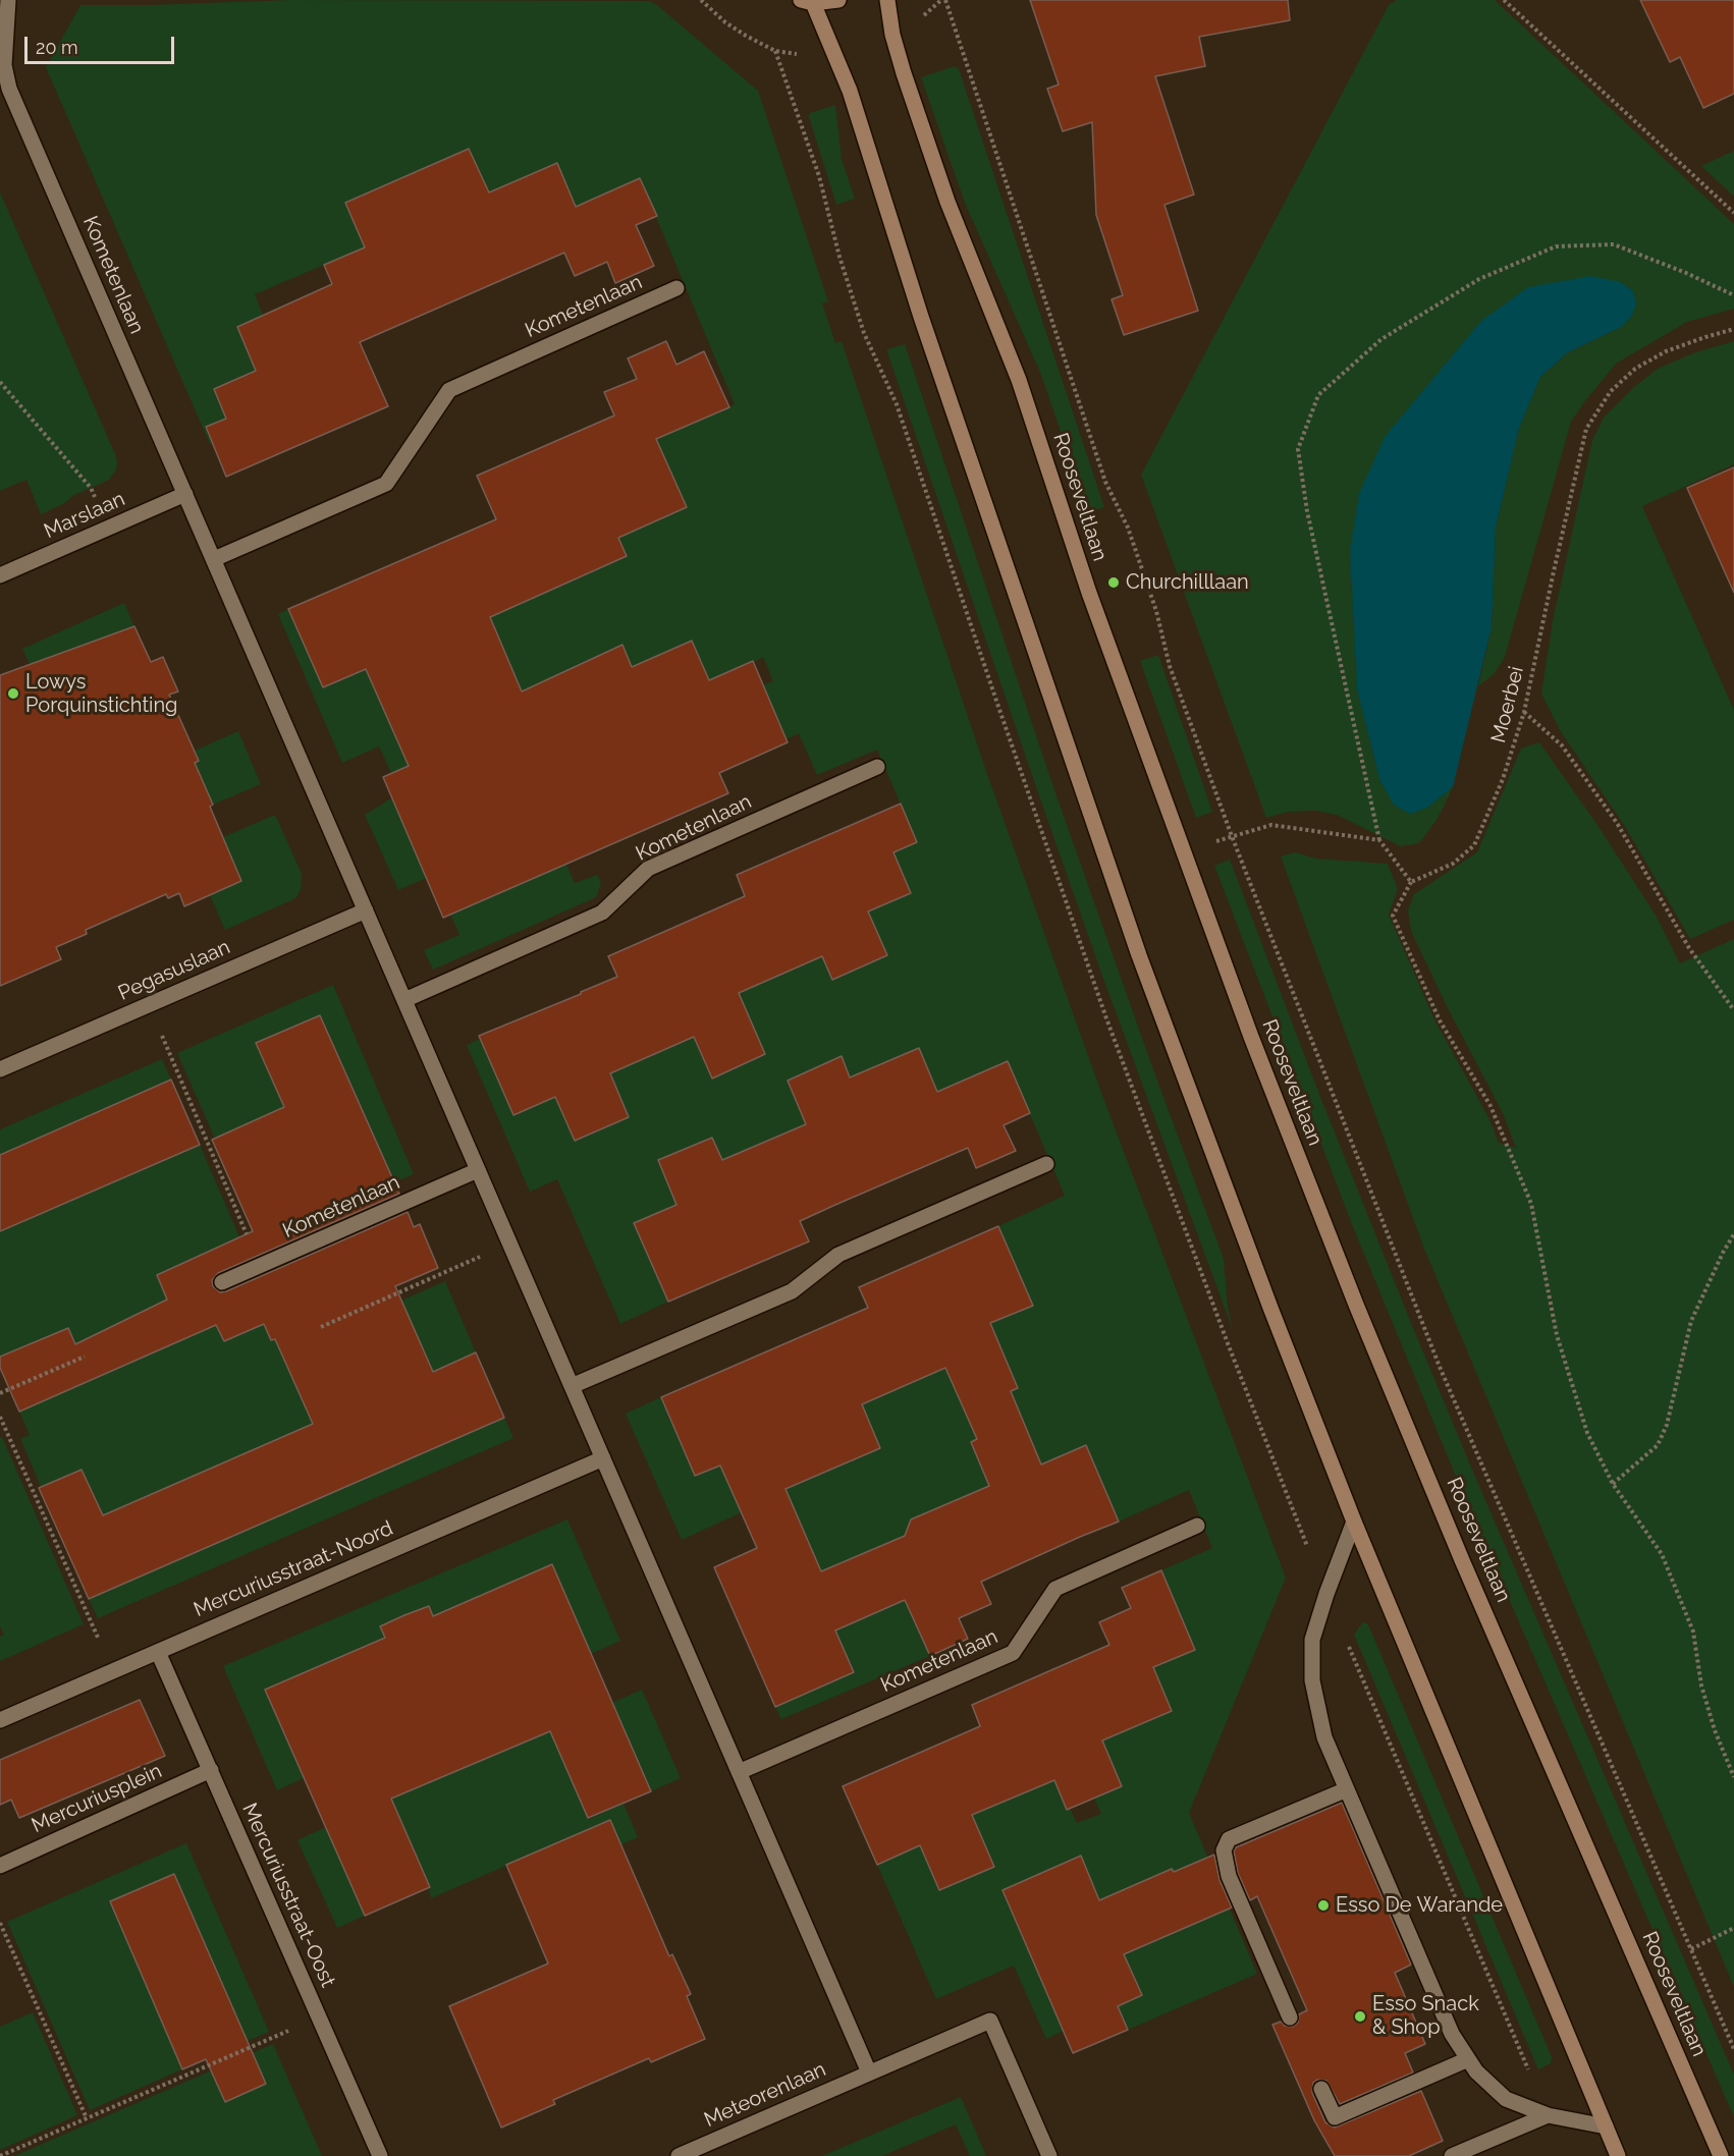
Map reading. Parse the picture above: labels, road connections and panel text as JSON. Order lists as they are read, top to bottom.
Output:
{
  "streets": {
    "main road": ["Rooseveltlaan"],
    "street": [
      "Kometenlaan",
      "Marslaan",
      "Pegasuslaan",
      "Mercuriusstraat-Noord",
      "Mercuriusplein",
      "Mercuriusstraat-Oost",
      "Meteorenlaan"
    ],
    "path": ["Moerbei"]
  },
  "crossings": [
    ["Kometenlaan", "Marslaan"],
    ["Kometenlaan", "Pegasuslaan"],
    ["Kometenlaan", "Mercuriusstraat-Noord"],
    ["Kometenlaan", "Meteorenlaan"],
    ["Mercuriusstraat-Noord", "Mercuriusstraat-Oost"],
    ["Mercuriusplein", "Mercuriusstraat-Oost"]
  ],
  "places": [
    "Churchilllaan",
    "Lowys Porquinstichting",
    "Esso De Warande",
    "Esso Snack & Shop"
  ],
  "scale_bar": "20 m"
}
